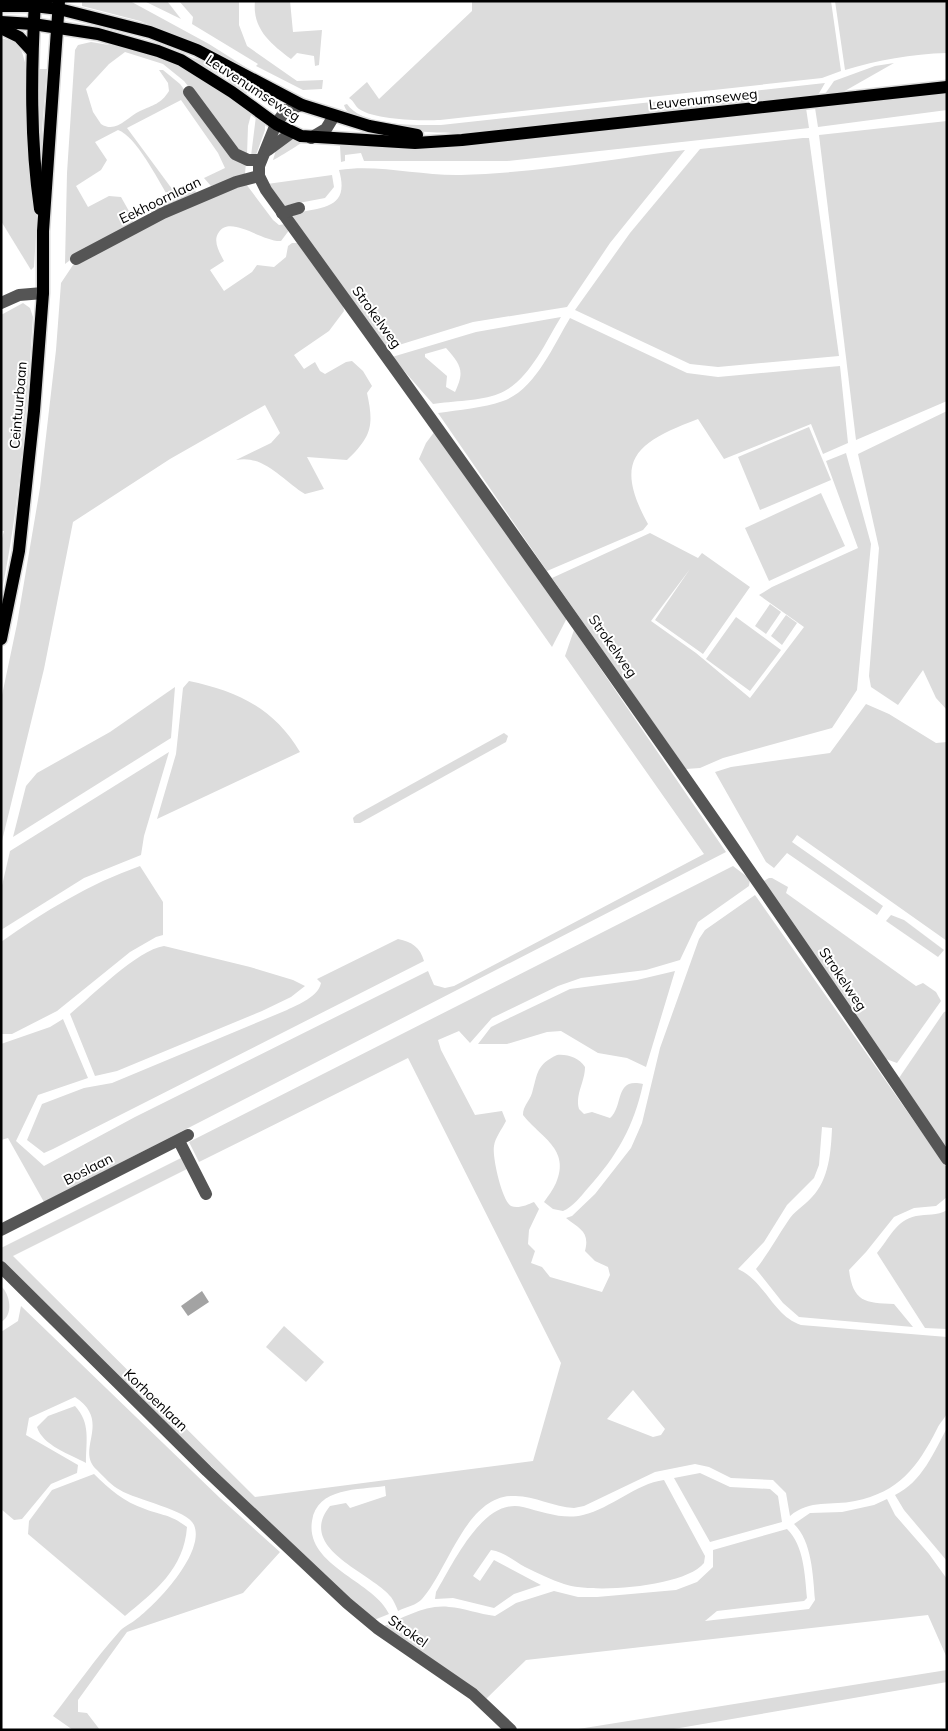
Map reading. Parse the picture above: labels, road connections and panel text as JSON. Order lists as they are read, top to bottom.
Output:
{
  "streets": {
    "main road": ["Leuvenumseweg", "Ceintuurbaan"],
    "street": [
      "Eekhoornlaan",
      "Strokelweg",
      "Boslaan",
      "Korhoenlaan",
      "Strokel"
    ]
  },
  "crossings": [
    ["Leuvenumseweg", "Ceintuurbaan"],
    ["Eekhoornlaan", "Strokelweg"],
    ["Korhoenlaan", "Strokel"]
  ]
}
